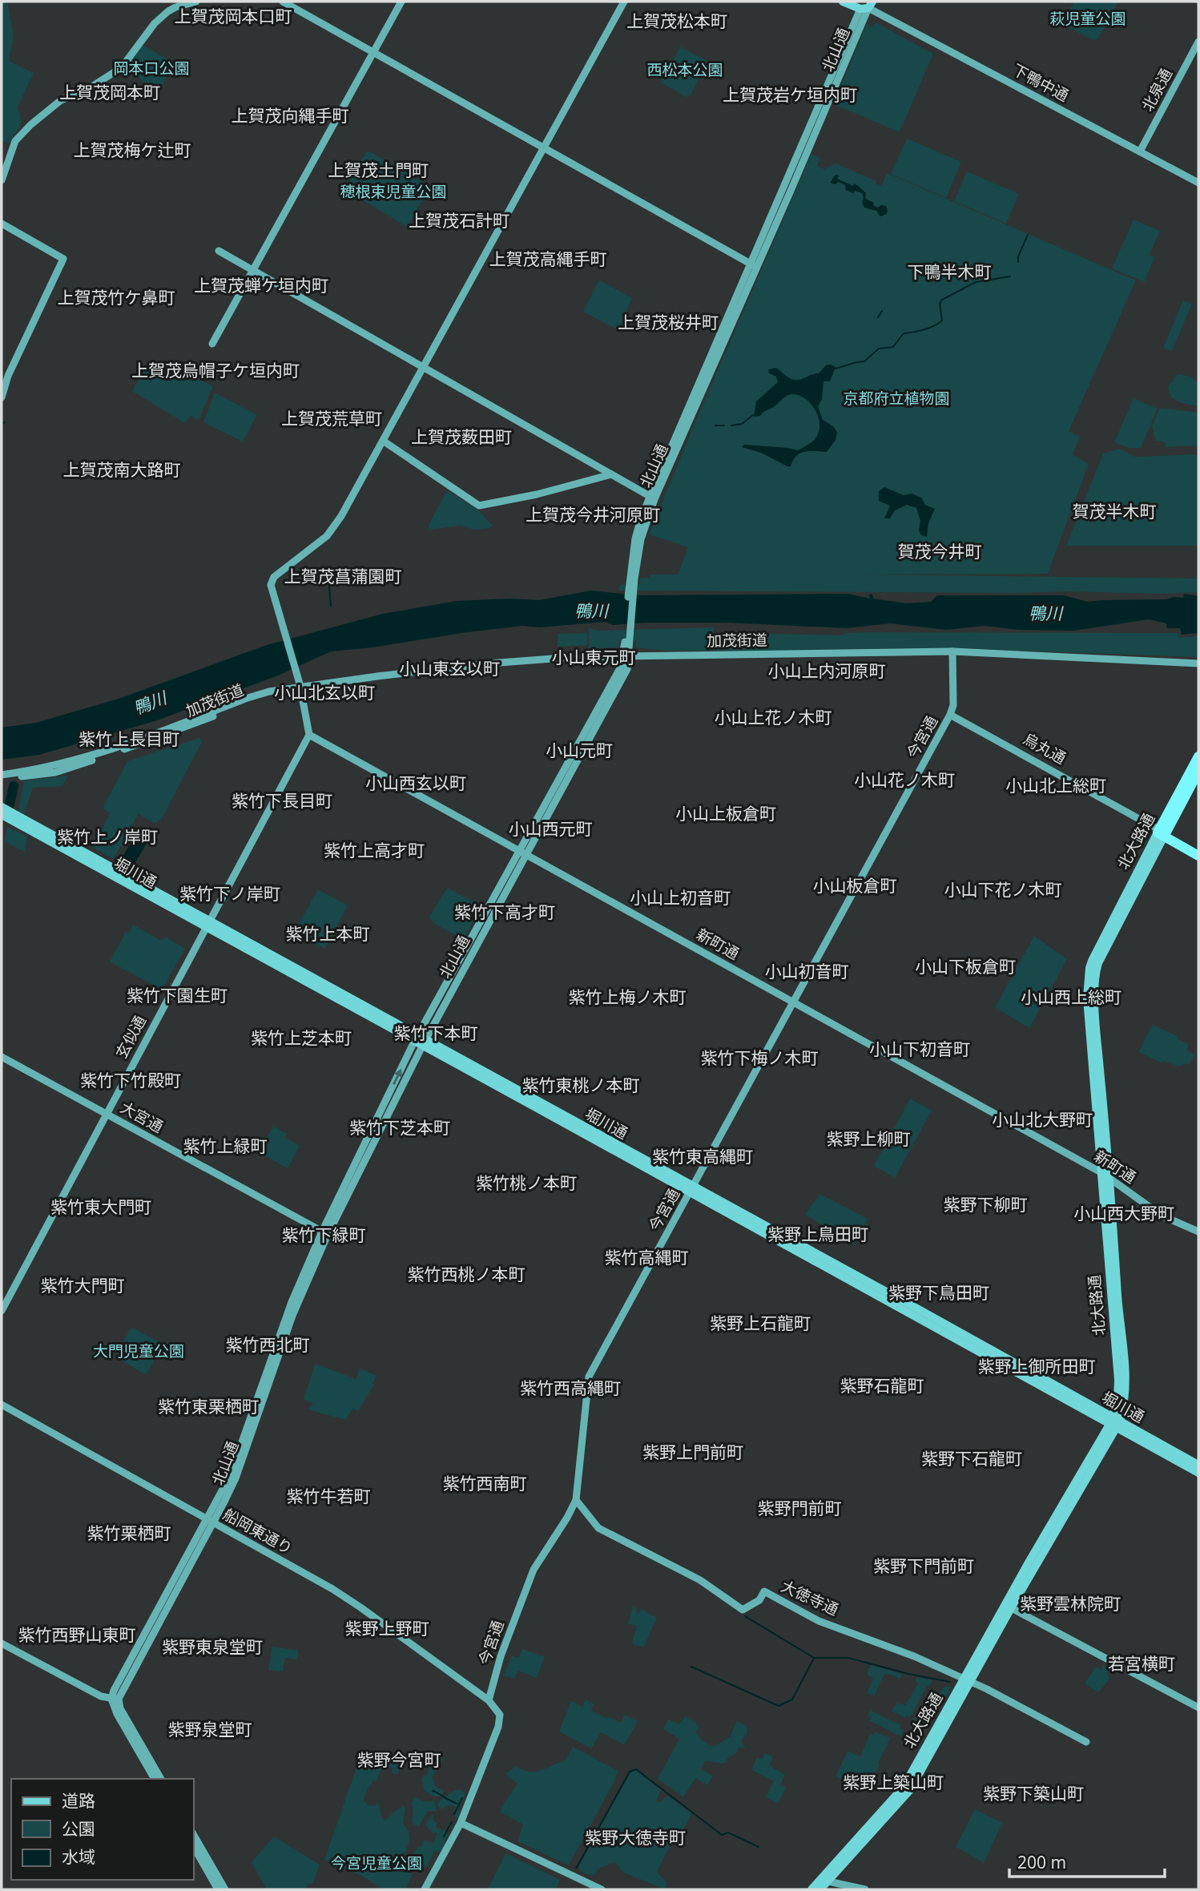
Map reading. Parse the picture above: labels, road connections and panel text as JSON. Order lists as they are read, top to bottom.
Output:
{
  "streets": {
    "highway": ["烏丸通", "北大路通"],
    "main road": ["堀川通"],
    "street": [
      "北山通",
      "下鴨中通",
      "北泉通",
      "加茂街道",
      "今宮通",
      "新町通",
      "玄似通",
      "大宮通",
      "船岡東通り",
      "大徳寺通"
    ]
  },
  "crossings": [
    ["北山通", "下鴨中通"],
    ["北山通", "加茂街道"],
    ["北山通", "堀川通"],
    ["北山通", "新町通"],
    ["北山通", "大宮通"],
    ["北山通", "船岡東通り"],
    ["下鴨中通", "北泉通"],
    ["加茂街道", "今宮通"],
    ["今宮通", "烏丸通"],
    ["今宮通", "堀川通"],
    ["今宮通", "新町通"],
    ["今宮通", "船岡東通り"],
    ["今宮通", "大徳寺通"],
    ["烏丸通", "北大路通"],
    ["北大路通", "堀川通"],
    ["北大路通", "新町通"],
    ["北大路通", "大徳寺通"],
    ["堀川通", "玄似通"],
    ["新町通", "玄似通"],
    ["玄似通", "大宮通"]
  ],
  "districts": [
    "上賀茂岡本口町",
    "上賀茂松本町",
    "上賀茂岡本町",
    "上賀茂岩ケ垣内町",
    "上賀茂向縄手町",
    "上賀茂梅ケ辻町",
    "上賀茂土門町",
    "上賀茂石計町",
    "上賀茂高縄手町",
    "下鴨半木町",
    "上賀茂蝉ケ垣内町",
    "上賀茂竹ケ鼻町",
    "上賀茂桜井町",
    "上賀茂烏帽子ケ垣内町",
    "上賀茂荒草町",
    "上賀茂薮田町",
    "上賀茂南大路町",
    "賀茂半木町",
    "上賀茂今井河原町",
    "賀茂今井町",
    "上賀茂菖蒲園町",
    "小山東元町",
    "小山東玄以町",
    "小山上内河原町",
    "小山北玄以町",
    "小山上花ノ木町",
    "紫竹上長目町",
    "小山元町",
    "小山花ノ木町",
    "小山西玄以町",
    "小山北上総町",
    "紫竹下長目町",
    "小山上板倉町",
    "小山西元町",
    "紫竹上ノ岸町",
    "紫竹上高才町",
    "小山板倉町",
    "小山下花ノ木町",
    "紫竹下ノ岸町",
    "小山上初音町",
    "紫竹下高才町",
    "紫竹上本町",
    "小山下板倉町",
    "小山初音町",
    "紫竹下園生町",
    "紫竹上梅ノ木町",
    "小山西上総町",
    "紫竹下本町",
    "紫竹上芝本町",
    "小山下初音町",
    "紫竹下梅ノ木町",
    "紫竹下竹殿町",
    "紫竹東桃ノ本町",
    "小山北大野町",
    "紫竹下芝本町",
    "紫野上柳町",
    "紫竹上緑町",
    "紫竹東高縄町",
    "紫竹桃ノ本町",
    "紫野下柳町",
    "紫竹東大門町",
    "小山西大野町",
    "紫野上鳥田町",
    "紫竹下緑町",
    "紫竹高縄町",
    "紫竹西桃ノ本町",
    "紫竹大門町",
    "紫野下鳥田町",
    "紫野上石龍町",
    "紫竹西北町",
    "紫野上御所田町",
    "紫野石龍町",
    "紫竹西高縄町",
    "紫竹東栗栖町",
    "紫野上門前町",
    "紫野下石龍町",
    "紫竹西南町",
    "紫竹牛若町",
    "紫野門前町",
    "紫竹栗栖町",
    "紫野下門前町",
    "紫野雲林院町",
    "紫野上野町",
    "紫竹西野山東町",
    "紫野東泉堂町",
    "若宮横町",
    "紫野泉堂町",
    "紫野今宮町",
    "紫野上築山町",
    "紫野下築山町",
    "紫野大徳寺町"
  ],
  "water": ["鴨川"],
  "parks": [
    "萩児童公園",
    "岡本口公園",
    "西松本公園",
    "穂根束児童公園",
    "京都府立植物園",
    "大門児童公園",
    "今宮児童公園"
  ],
  "legend": ["道路", "公園", "水域"],
  "scale_bar": "200 m"
}
